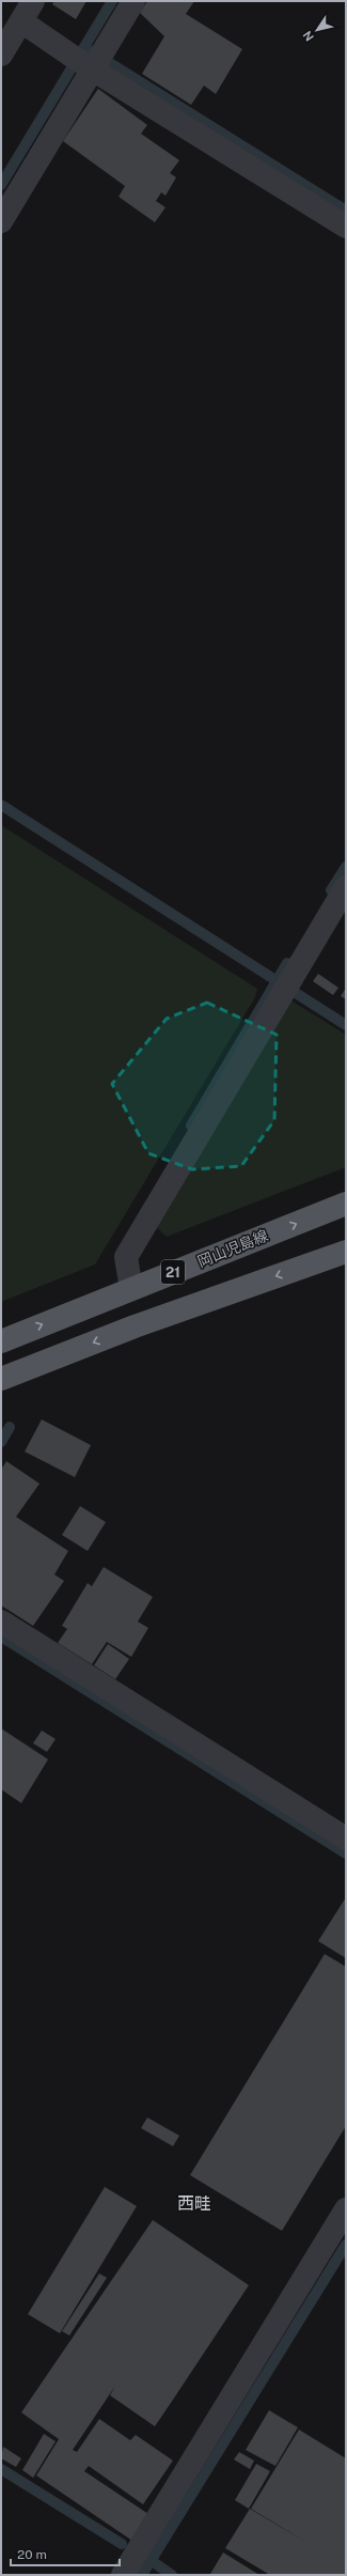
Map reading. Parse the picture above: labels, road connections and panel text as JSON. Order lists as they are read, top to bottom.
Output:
{
  "streets": {
    "main road": ["岡山児島線", "21"]
  },
  "districts": ["西畦"],
  "scale_bar": "20 m",
  "north": "bottom left"
}
